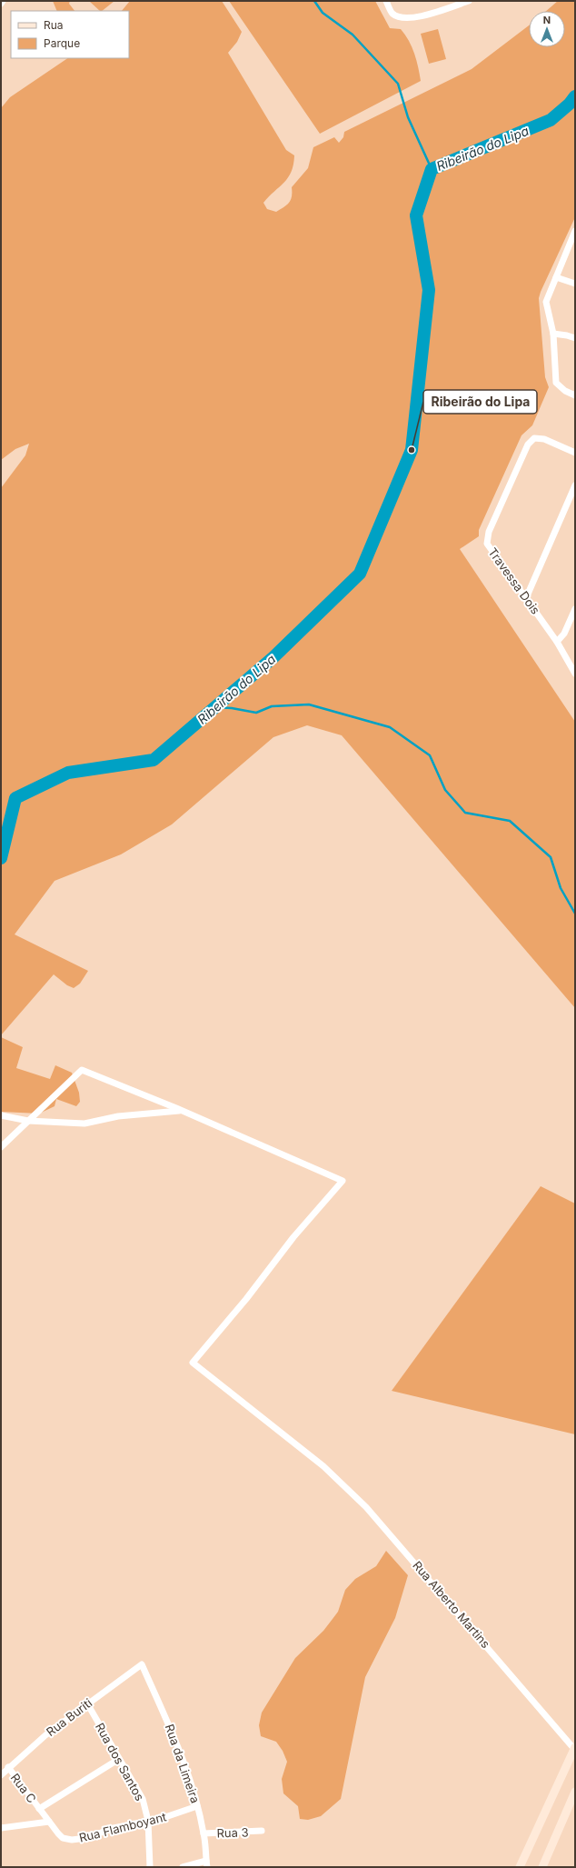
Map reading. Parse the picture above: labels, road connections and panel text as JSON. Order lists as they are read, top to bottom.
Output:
{
  "streets": {
    "street": [
      "Travessa Dois",
      "Rua Alberto Martins",
      "Rua Buriti",
      "Rua dos Santos",
      "Rua da Limeira",
      "Rua C",
      "Rua Flamboyant",
      "Rua 3"
    ]
  },
  "crossings": [
    ["Rua Buriti", "Rua dos Santos"],
    ["Rua Buriti", "Rua da Limeira"],
    ["Rua Buriti", "Rua C"],
    ["Rua dos Santos", "Rua Flamboyant"],
    ["Rua da Limeira", "Rua Flamboyant"],
    ["Rua da Limeira", "Rua 3"],
    ["Rua C", "Rua Flamboyant"]
  ],
  "water": ["Ribeirão do Lipa"],
  "places": ["Ribeirão do Lipa"],
  "legend": ["Rua", "Parque"],
  "north": "top"
}
